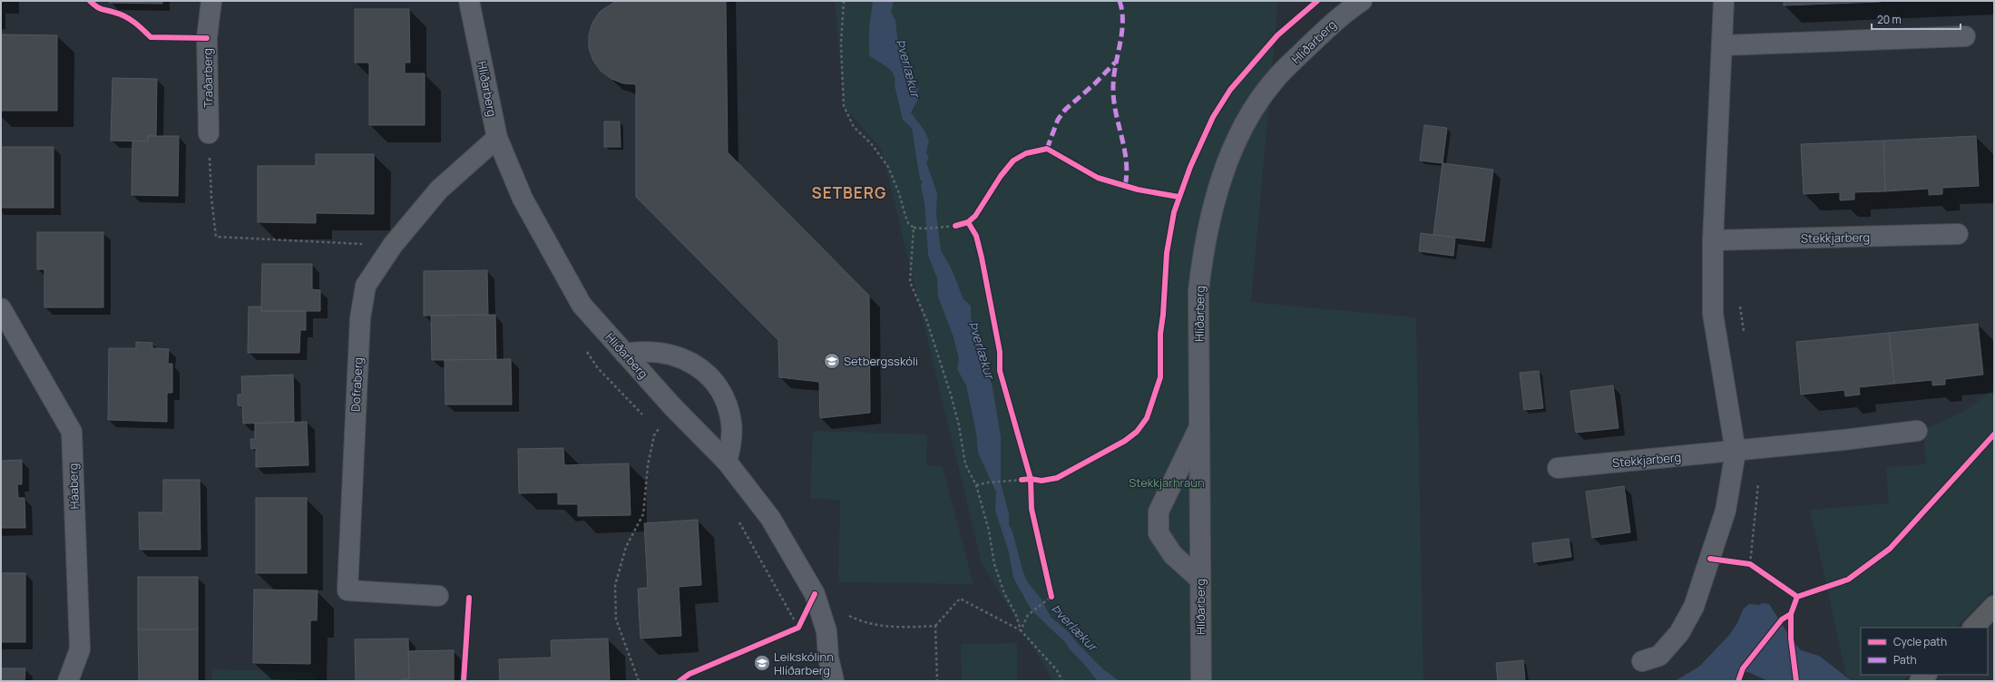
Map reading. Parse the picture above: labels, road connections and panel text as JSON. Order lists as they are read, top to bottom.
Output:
{
  "streets": {
    "street": [
      "Hlíðarberg",
      "Traðarberg",
      "Stekkjarberg",
      "Dofraberg",
      "Háaberg"
    ]
  },
  "crossings": [
    ["Hlíðarberg", "Dofraberg"]
  ],
  "districts": ["SETBERG"],
  "water": ["Þverlækur"],
  "parks": ["Stekkjarhraun"],
  "places": {
    "school or university": ["Setbergsskóli", "Leikskólinn Hlíðarberg"]
  },
  "legend": ["Cycle path", "Path"],
  "scale_bar": "20 m"
}
